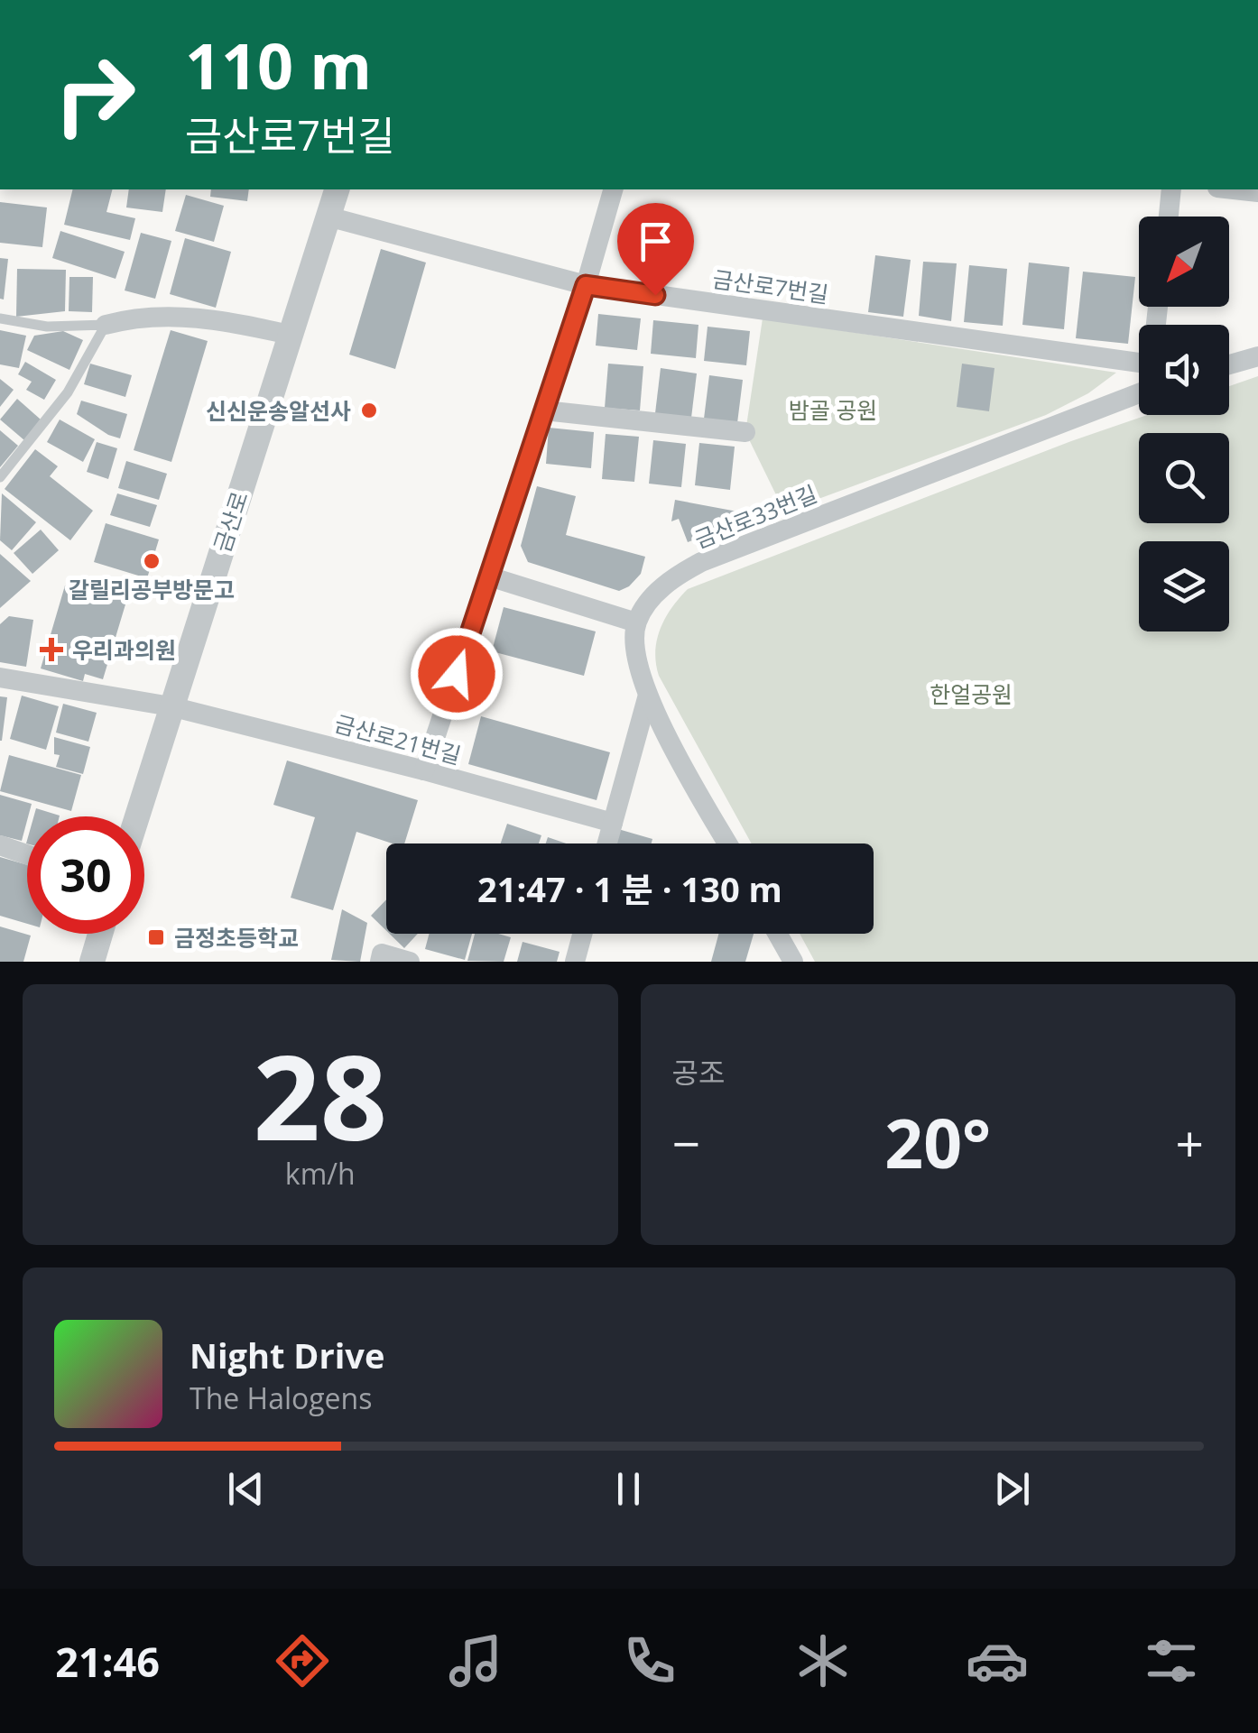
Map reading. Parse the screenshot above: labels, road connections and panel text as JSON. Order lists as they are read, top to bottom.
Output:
{
  "streets": {
    "street": [
      "금산로7번길",
      "금산로33번길",
      "금산로",
      "금산로21번길"
    ]
  },
  "crossings": [
    ["금산로7번길", "금산로"],
    ["금산로", "금산로21번길"]
  ],
  "parks": ["밤골 공원", "한얼공원"],
  "places": {
    "other": ["신신운송알선사", "갈릴리공부방문고"],
    "health": ["우리과의원"],
    "transit": ["금정초등학교"]
  },
  "north": "bottom left",
  "page": {
    "turn": ["110 m", "금산로7번길"],
    "limit": "30",
    "trip": "21:47 · 1 분 · 130 m",
    "tile": [
      ["28", "km/h"],
      "공조"
    ],
    "heat": ["−", "20°", "+"],
    "song": ["Night Drive", "The Halogens"],
    "tabs": "21:46"
  }
}
